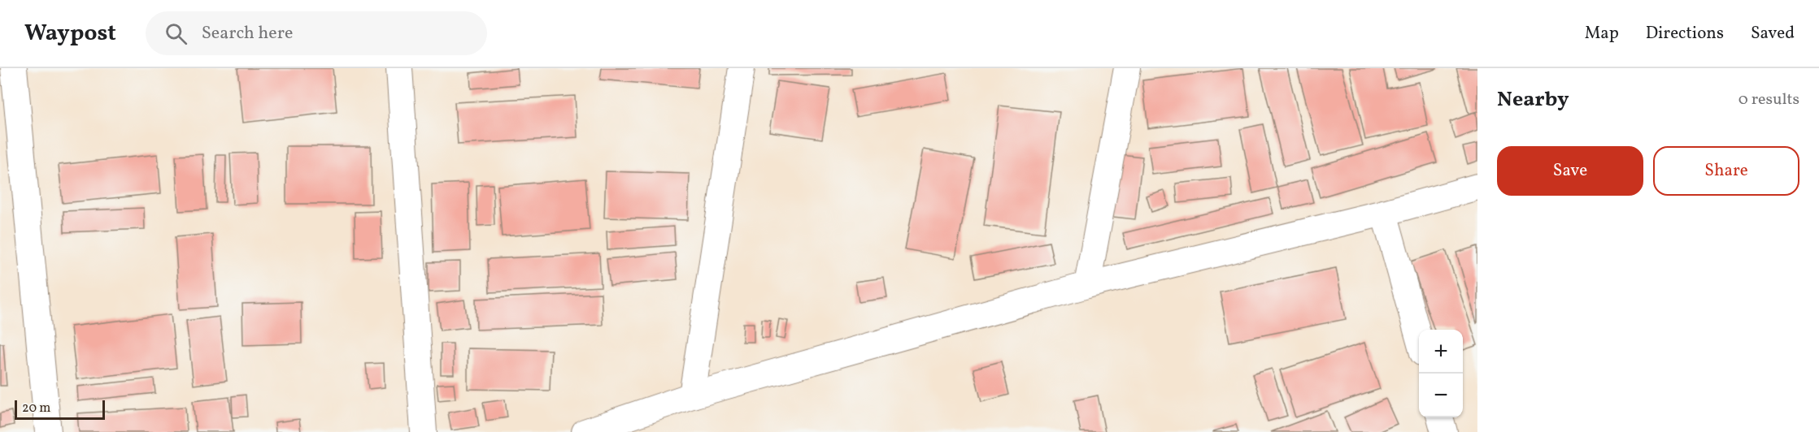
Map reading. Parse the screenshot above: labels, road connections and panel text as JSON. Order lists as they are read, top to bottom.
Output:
{
  "scale_bar": "20 m",
  "page": {
    "header": "Waypost",
    "search": "Search here",
    "nav": ["Map", "Directions", "Saved"],
    "heading": ["Nearby", "0 results"],
    "buttons": ["Save", "Share"],
    "map_buttons": ["+", "−"],
    "scale": "20 m"
  }
}
